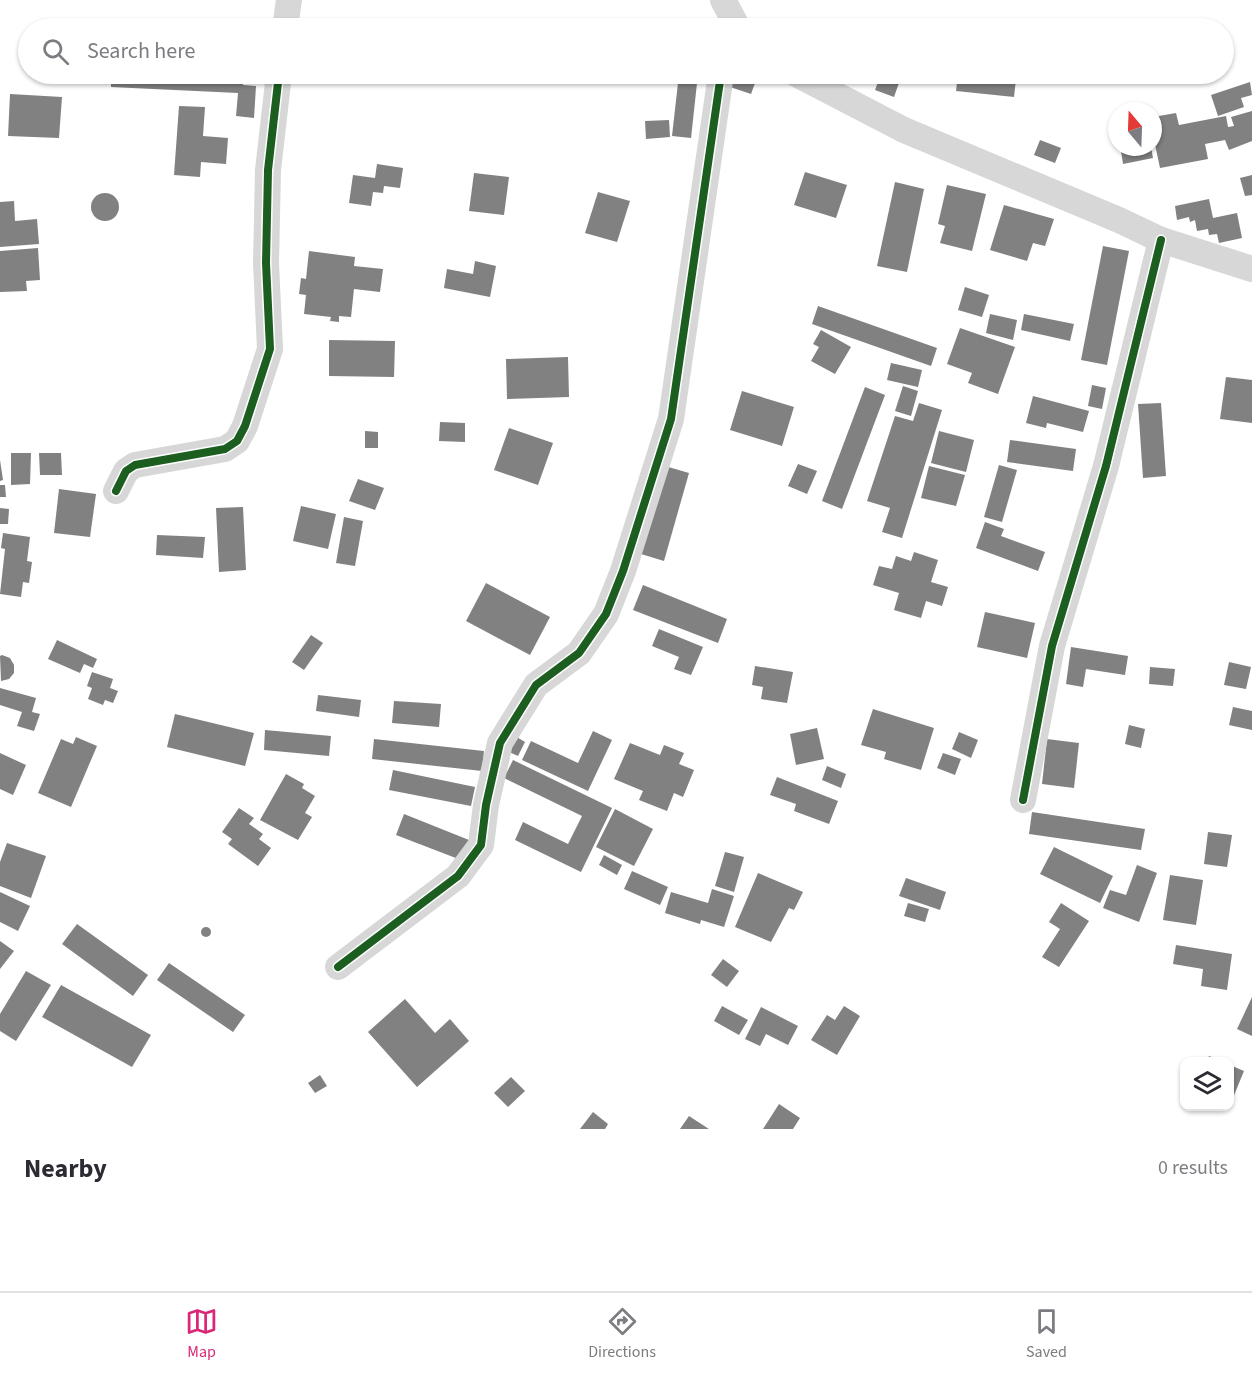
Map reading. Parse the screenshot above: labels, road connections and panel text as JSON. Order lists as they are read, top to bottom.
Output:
{
  "north": "top",
  "page": {
    "search": "Search here",
    "heading": ["Nearby", "0 results"],
    "nav": ["Map", "Directions", "Saved"]
  }
}
